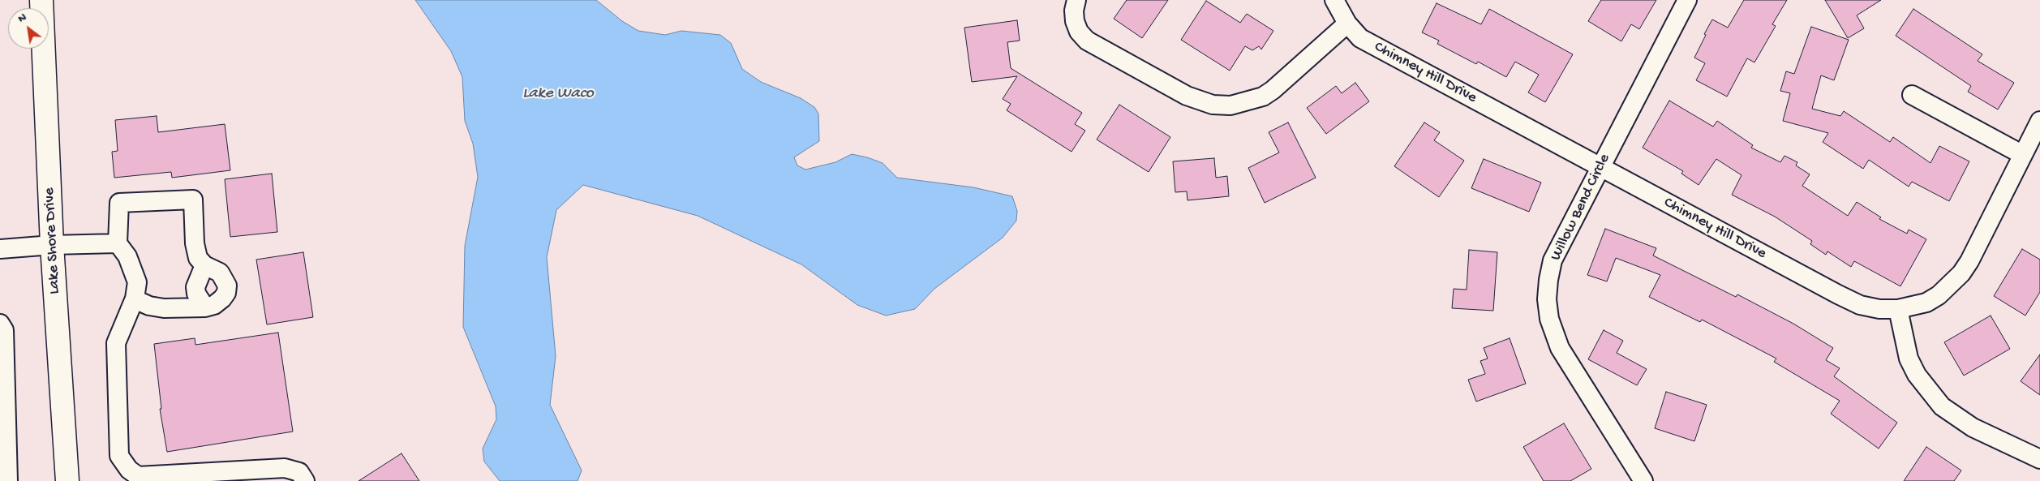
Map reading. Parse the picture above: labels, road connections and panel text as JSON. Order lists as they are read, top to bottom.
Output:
{
  "streets": {
    "main road": ["Lake Shore Drive"],
    "street": ["Chimney Hill Drive", "Willow Bend Circle"]
  },
  "crossings": [
    ["Chimney Hill Drive", "Willow Bend Circle"]
  ],
  "water": ["Lake Waco"],
  "north": "top left"
}
